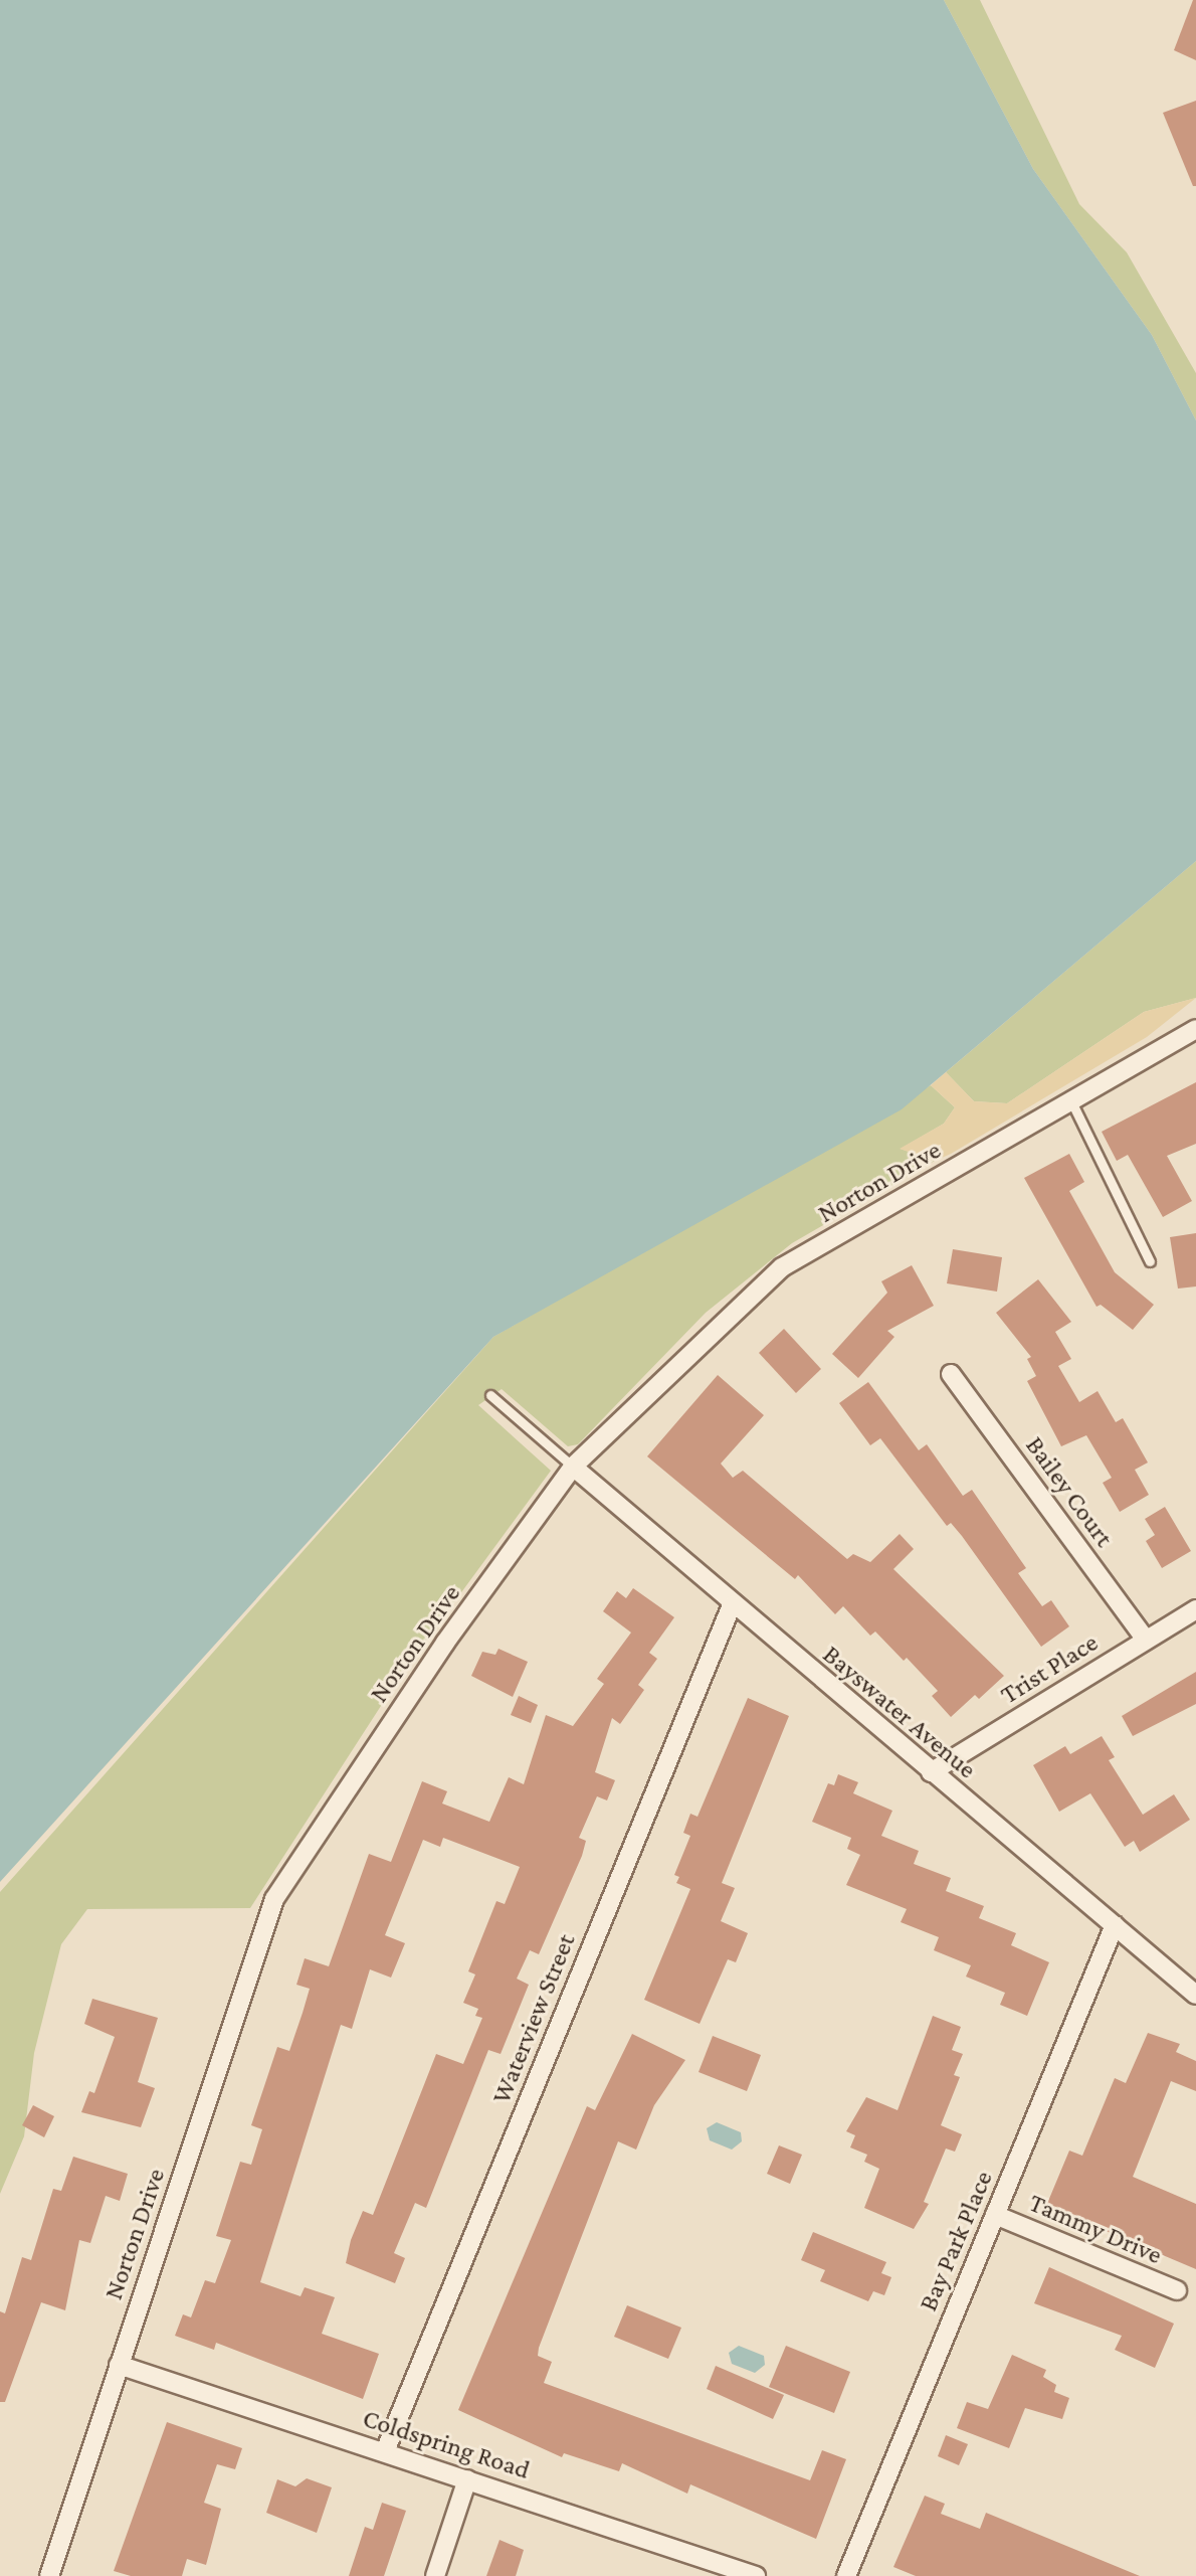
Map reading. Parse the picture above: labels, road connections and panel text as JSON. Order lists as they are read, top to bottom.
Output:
{
  "streets": {
    "street": [
      "Norton Drive",
      "Bailey Court",
      "Trist Place",
      "Bayswater Avenue",
      "Waterview Street",
      "Tammy Drive",
      "Bay Park Place",
      "Coldspring Road"
    ]
  },
  "crossings": [
    ["Norton Drive", "Bayswater Avenue"],
    ["Norton Drive", "Coldspring Road"],
    ["Bailey Court", "Trist Place"],
    ["Trist Place", "Bayswater Avenue"],
    ["Bayswater Avenue", "Waterview Street"],
    ["Bayswater Avenue", "Bay Park Place"],
    ["Waterview Street", "Coldspring Road"],
    ["Tammy Drive", "Bay Park Place"]
  ]
}
